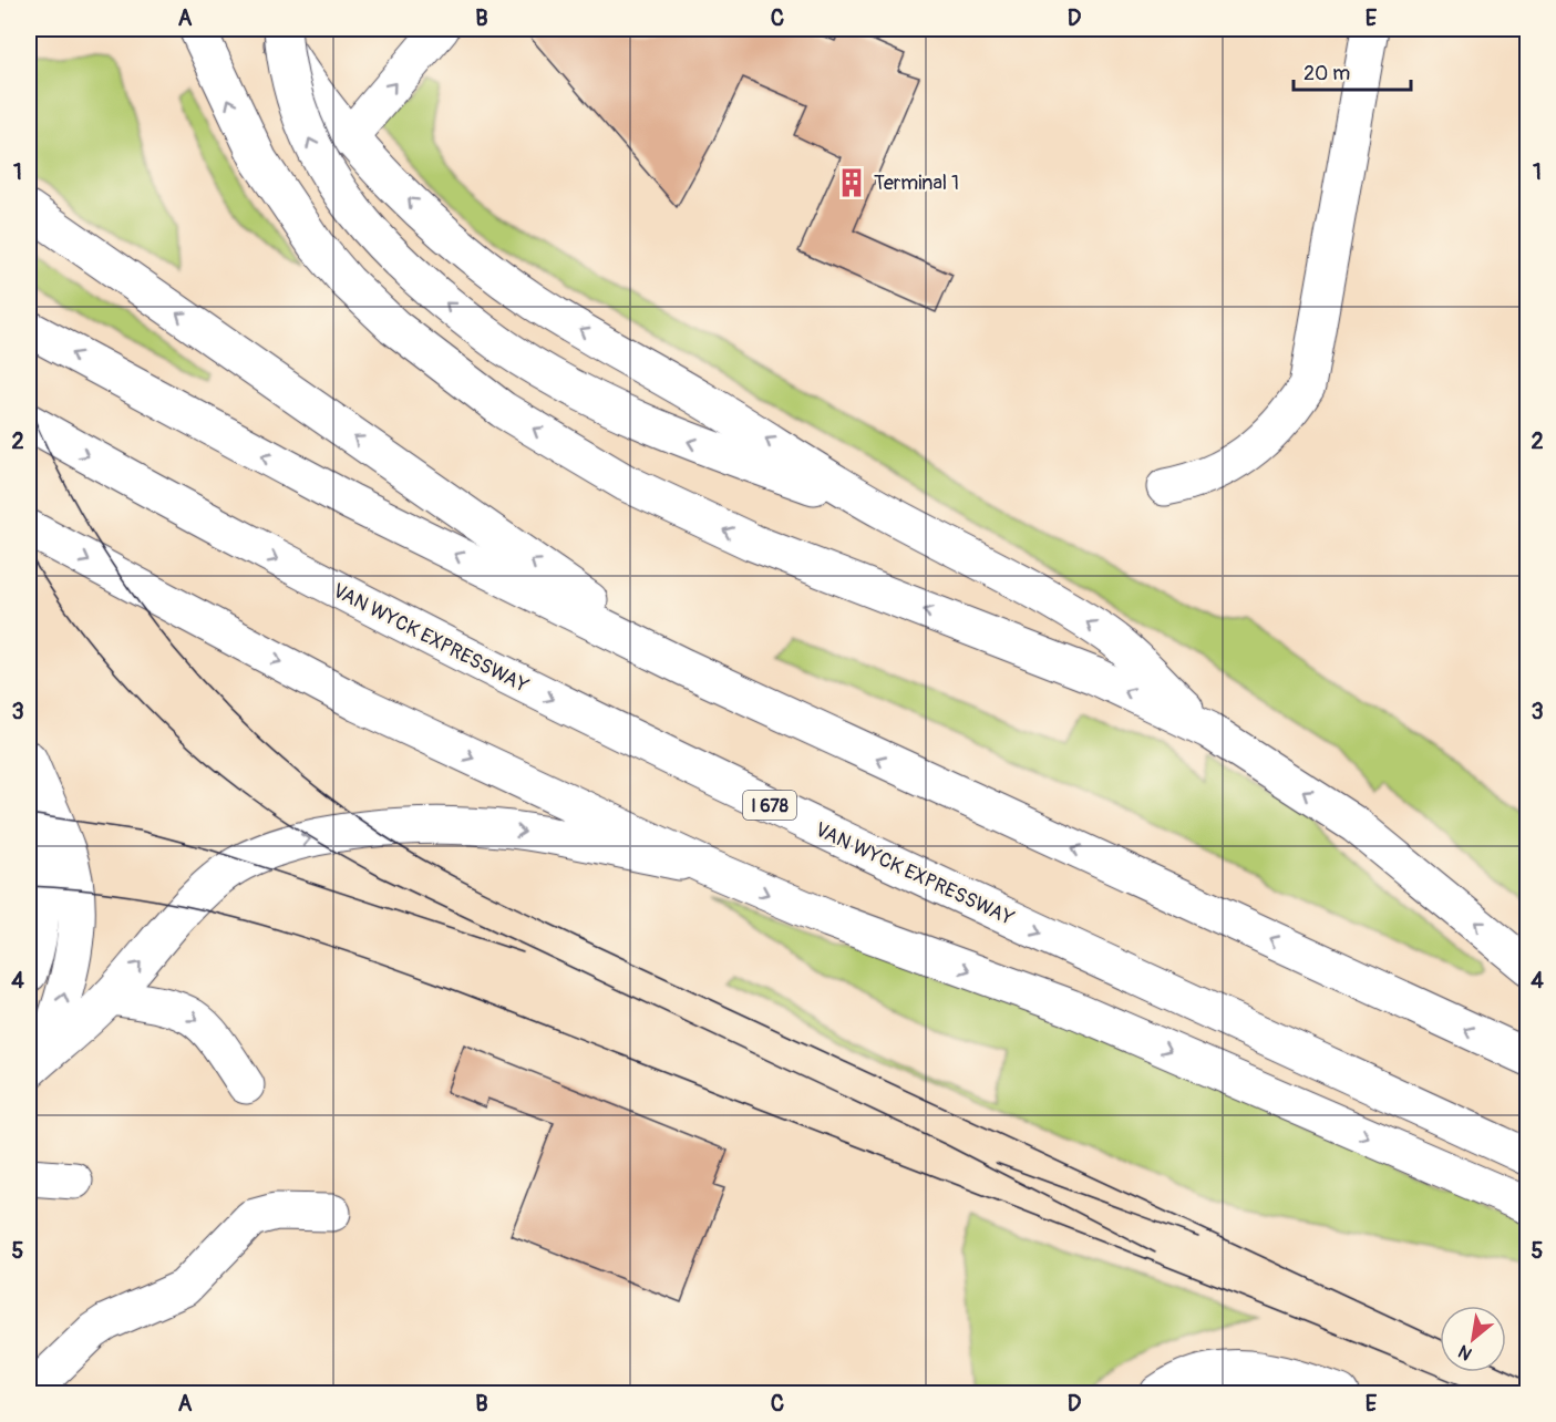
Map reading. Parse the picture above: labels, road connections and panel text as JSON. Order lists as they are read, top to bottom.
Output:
{
  "streets": {
    "main road": ["VAN WYCK EXPRESSWAY", "I 678"]
  },
  "places": {
    "building": ["Terminal 1"]
  },
  "scale_bar": "20 m",
  "north": "bottom left",
  "grid": {
    "columns": [
      "A",
      "B",
      "C",
      "D",
      "E"
    ],
    "rows": [
      "1",
      "2",
      "3",
      "4",
      "5"
    ]
  }
}
